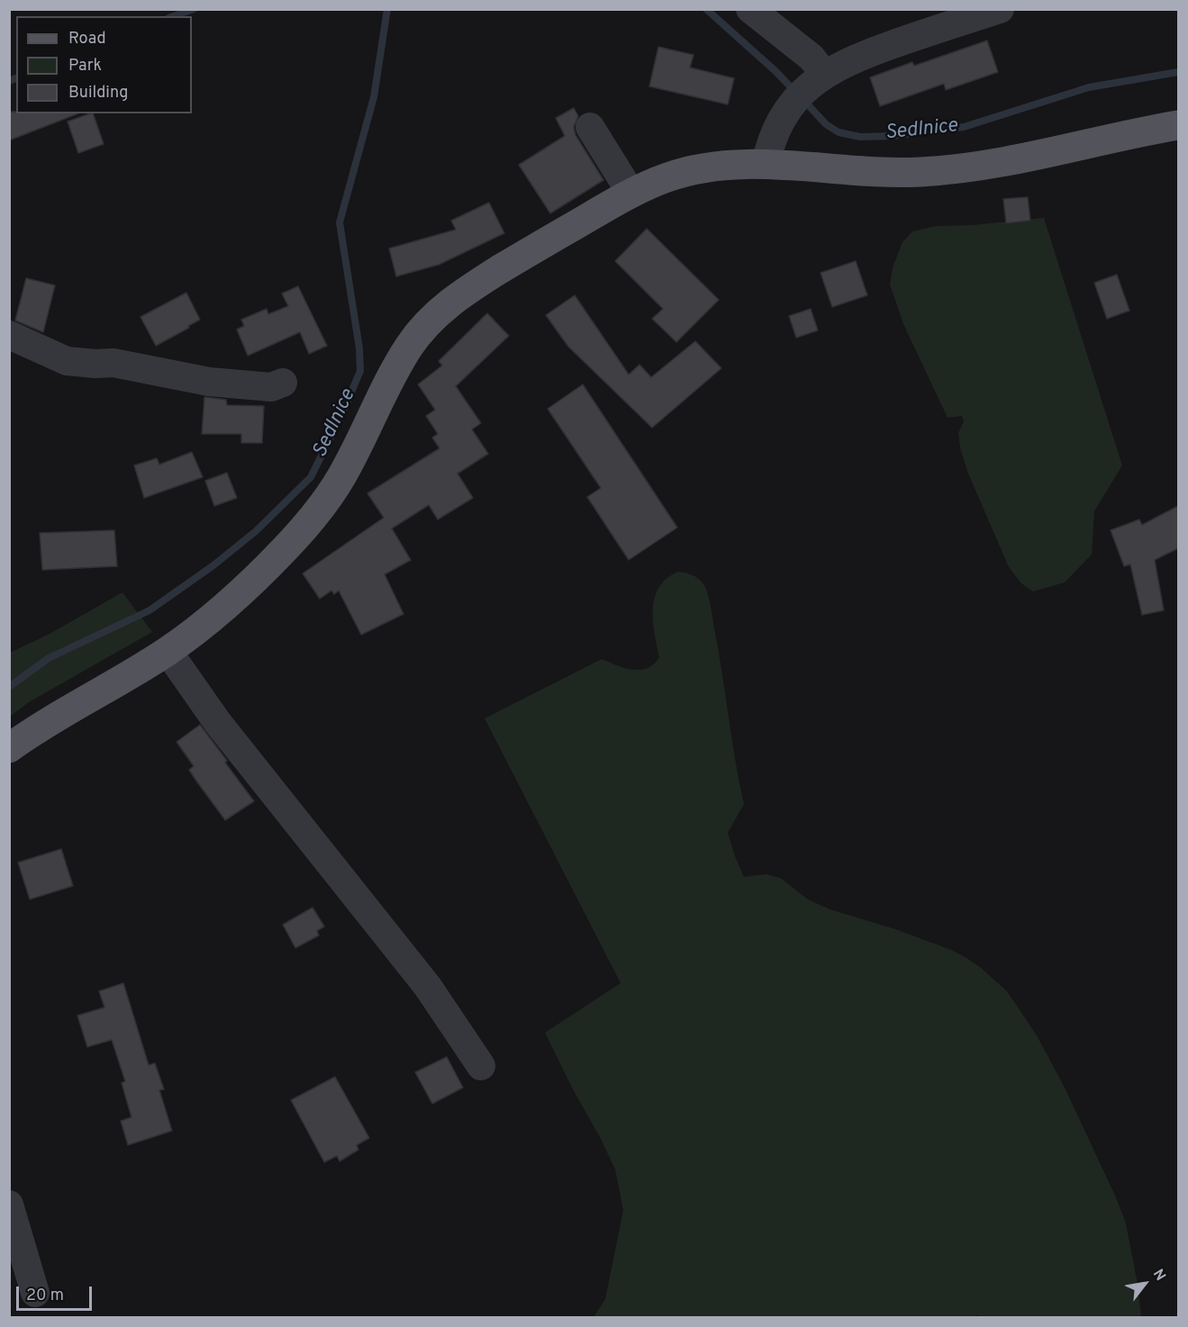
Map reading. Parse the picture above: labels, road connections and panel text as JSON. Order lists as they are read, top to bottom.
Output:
{
  "water": ["Sedlnice"],
  "legend": ["Road", "Park", "Building"],
  "scale_bar": "20 m",
  "north": "top right"
}
